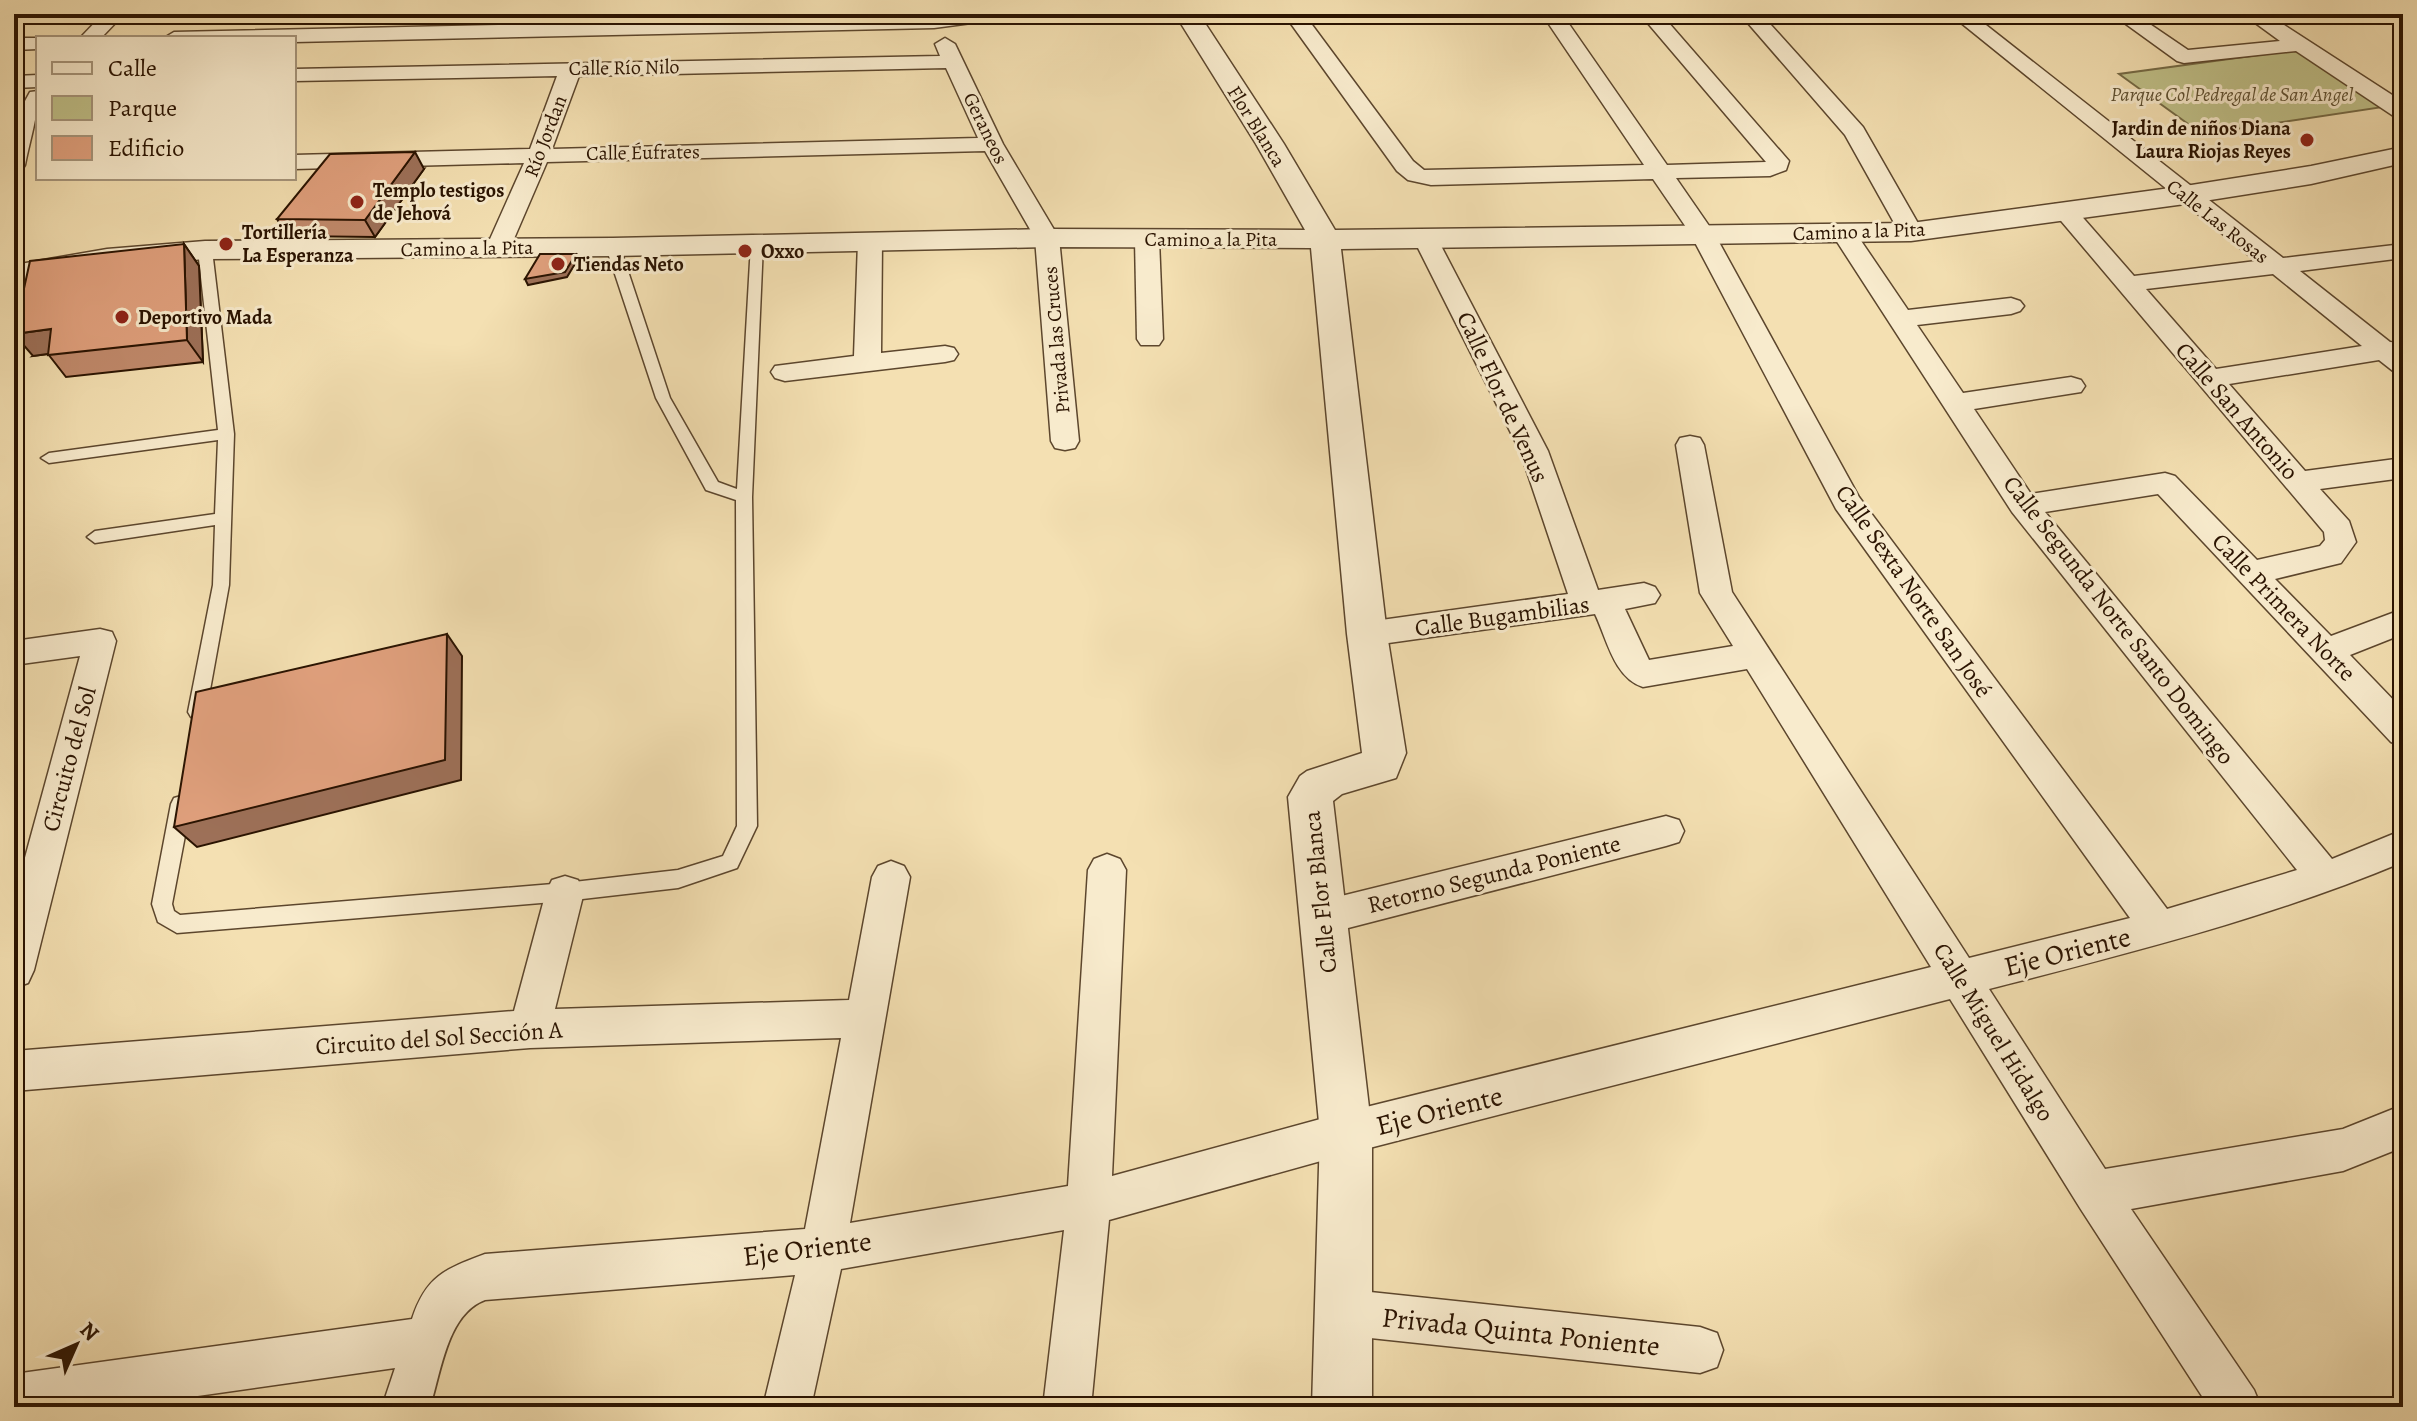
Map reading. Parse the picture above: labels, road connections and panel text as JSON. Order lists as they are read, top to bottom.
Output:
{
  "streets": {
    "street": [
      "Calle Río Nilo",
      "Flor Blanca",
      "Geraneos",
      "Río Jordan",
      "Calle Éufrates",
      "Calle Las Rosas",
      "Camino a la Pita",
      "Privada las Cruces",
      "Calle Flor de Venus",
      "Calle San Antonio",
      "Calle Sexta Norte San José",
      "Calle Primera Norte",
      "Calle Bugambilias",
      "Calle Segunda Norte Santo Domingo",
      "Circuito del Sol",
      "Retorno Segunda Poniente",
      "Calle Flor Blanca",
      "Eje Oriente",
      "Calle Miguel Hidalgo",
      "Circuito del Sol Sección A",
      "Privada Quinta Poniente"
    ]
  },
  "crossings": [
    ["Calle Río Nilo", "Geraneos"],
    ["Calle Río Nilo", "Río Jordan"],
    ["Flor Blanca", "Camino a la Pita"],
    ["Flor Blanca", "Calle Flor Blanca"],
    ["Geraneos", "Calle Éufrates"],
    ["Geraneos", "Camino a la Pita"],
    ["Geraneos", "Privada las Cruces"],
    ["Río Jordan", "Calle Éufrates"],
    ["Río Jordan", "Camino a la Pita"],
    ["Calle Las Rosas", "Camino a la Pita"],
    ["Camino a la Pita", "Privada las Cruces"],
    ["Camino a la Pita", "Calle Flor de Venus"],
    ["Camino a la Pita", "Calle San Antonio"],
    ["Camino a la Pita", "Calle Sexta Norte San José"],
    ["Camino a la Pita", "Calle Segunda Norte Santo Domingo"],
    ["Camino a la Pita", "Calle Flor Blanca"],
    ["Calle Flor de Venus", "Calle Bugambilias"],
    ["Calle San Antonio", "Calle Primera Norte"],
    ["Calle Sexta Norte San José", "Eje Oriente"],
    ["Calle Primera Norte", "Calle Segunda Norte Santo Domingo"],
    ["Calle Bugambilias", "Calle Flor Blanca"],
    ["Calle Bugambilias", "Calle Miguel Hidalgo"],
    ["Calle Segunda Norte Santo Domingo", "Eje Oriente"],
    ["Retorno Segunda Poniente", "Calle Flor Blanca"],
    ["Calle Flor Blanca", "Eje Oriente"],
    ["Calle Flor Blanca", "Privada Quinta Poniente"],
    ["Eje Oriente", "Calle Miguel Hidalgo"]
  ],
  "parks": ["Parque Col Pedregal de San Angel"],
  "places": [
    "Jardin de niños Diana Laura Riojas Reyes",
    "Templo testigos de Jehová",
    "Tortillería La Esperanza",
    "Oxxo",
    "Tiendas Neto",
    "Deportivo Mada"
  ],
  "legend": ["Calle", "Parque", "Edificio"],
  "north": "top right"
}
